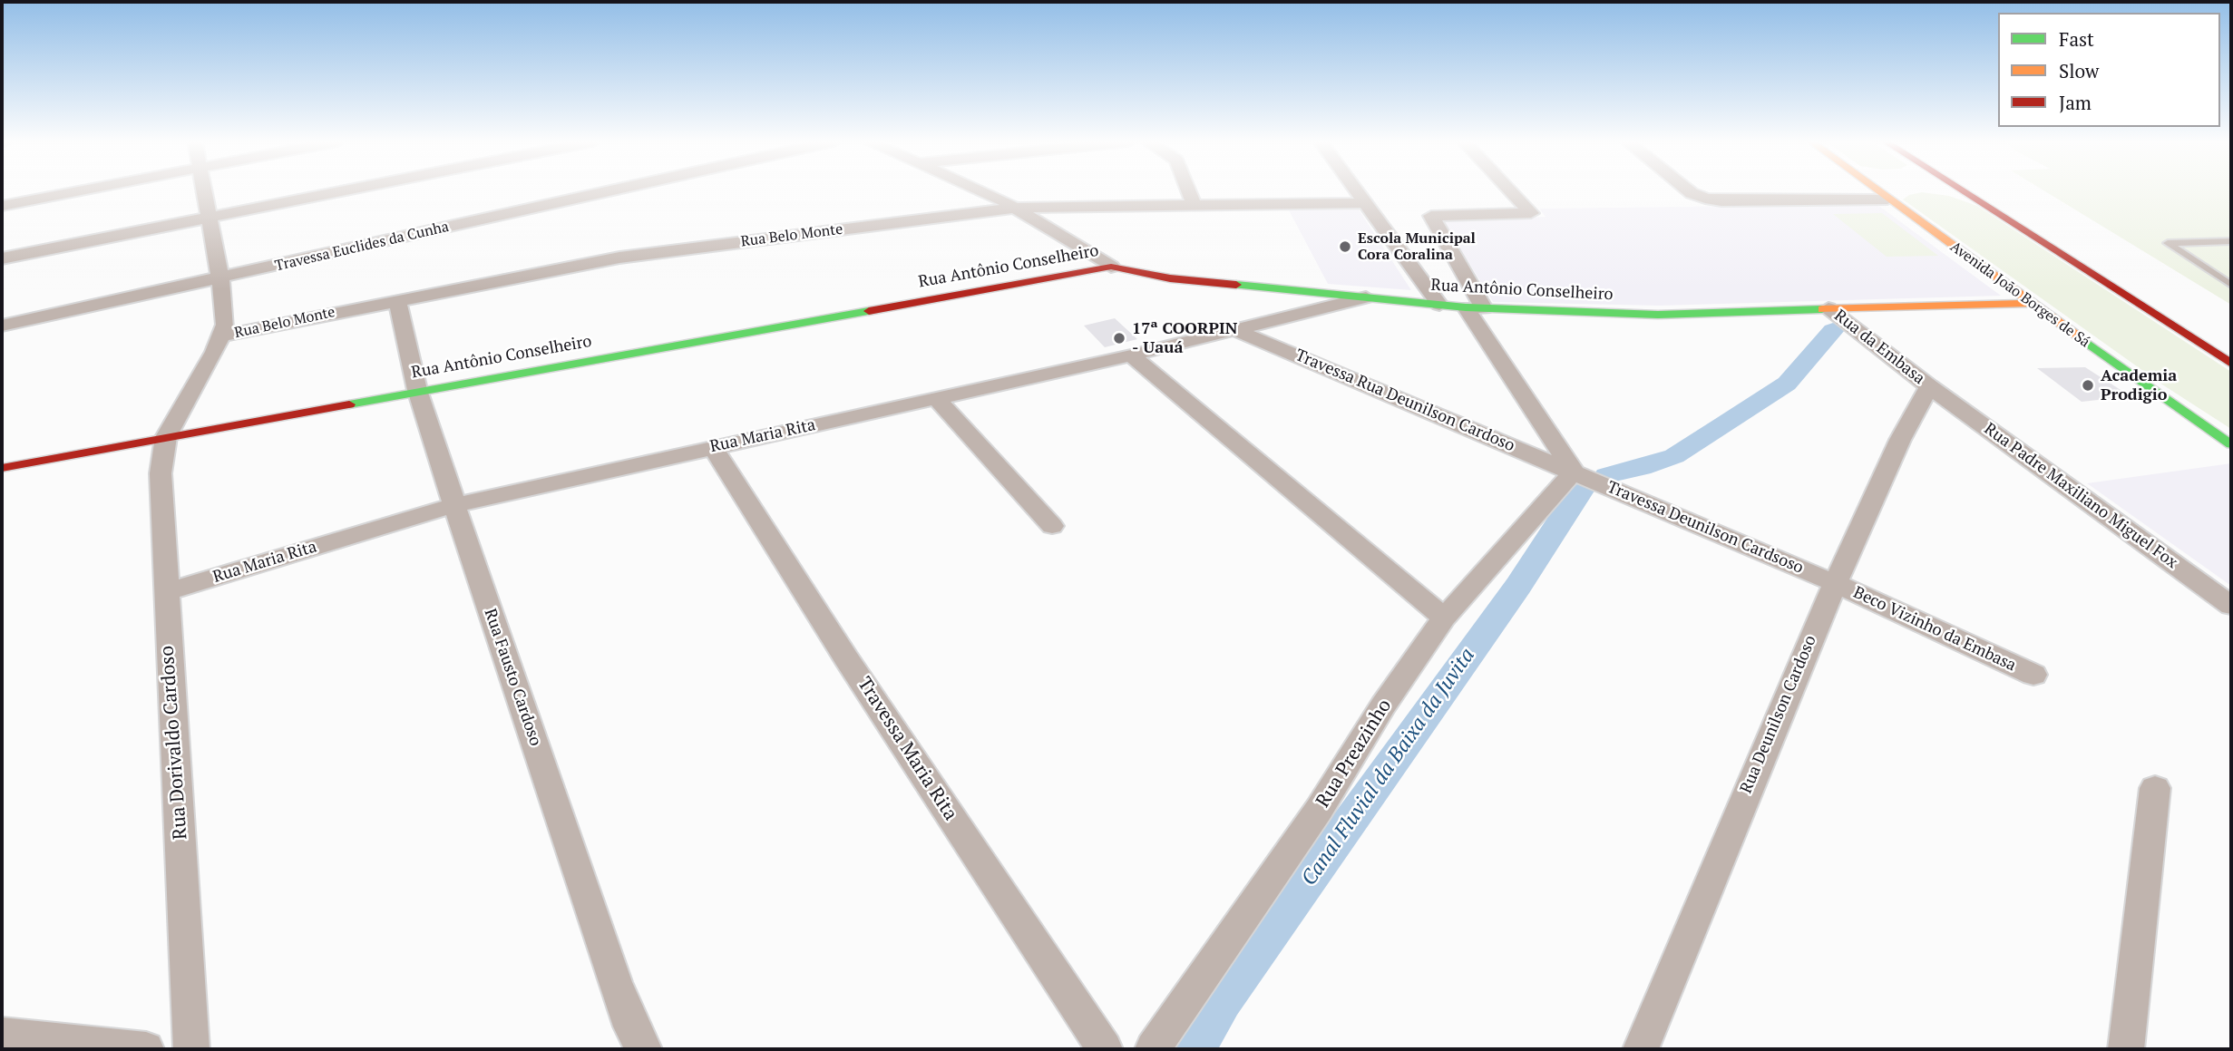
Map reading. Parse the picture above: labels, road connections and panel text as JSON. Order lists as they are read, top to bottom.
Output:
{
  "streets": {
    "street": [
      "Rua Belo Monte",
      "Travessa Euclides da Cunha",
      "Rua Antônio Conselheiro",
      "Avenida João Borges de Sá",
      "Rua da Embasa",
      "Travessa Rua Deunilson Cardoso",
      "Rua Maria Rita",
      "Rua Padre Maxiliano Miguel Fox",
      "Travessa Deunilson Cardsoso",
      "Beco Vizinho da Embasa",
      "Rua Fausto Cardoso",
      "Rua Deunilson Cardoso",
      "Rua Dorivaldo Cardoso",
      "Travessa Maria Rita",
      "Rua Preazinho"
    ]
  },
  "crossings": [
    ["Rua Belo Monte", "Rua Fausto Cardoso"],
    ["Rua Antônio Conselheiro", "Avenida João Borges de Sá"],
    ["Rua Antônio Conselheiro", "Rua da Embasa"],
    ["Rua Antônio Conselheiro", "Rua Maria Rita"],
    ["Rua Antônio Conselheiro", "Rua Fausto Cardoso"],
    ["Rua Antônio Conselheiro", "Rua Dorivaldo Cardoso"],
    ["Rua da Embasa", "Rua Padre Maxiliano Miguel Fox"],
    ["Rua da Embasa", "Rua Deunilson Cardoso"],
    ["Travessa Rua Deunilson Cardoso", "Rua Maria Rita"],
    ["Travessa Rua Deunilson Cardoso", "Travessa Deunilson Cardsoso"],
    ["Travessa Rua Deunilson Cardoso", "Rua Preazinho"],
    ["Rua Maria Rita", "Rua Fausto Cardoso"],
    ["Rua Maria Rita", "Rua Dorivaldo Cardoso"],
    ["Rua Maria Rita", "Travessa Maria Rita"],
    ["Rua Padre Maxiliano Miguel Fox", "Rua Deunilson Cardoso"],
    ["Travessa Deunilson Cardsoso", "Beco Vizinho da Embasa"],
    ["Travessa Deunilson Cardsoso", "Rua Deunilson Cardoso"],
    ["Travessa Deunilson Cardsoso", "Rua Preazinho"],
    ["Beco Vizinho da Embasa", "Rua Deunilson Cardoso"]
  ],
  "water": ["Canal Fluvial da Baixa da Juvita"],
  "places": ["Escola Municipal Cora Coralina", "17ª COORPIN - Uauá", "Academia Prodigio"],
  "legend": ["Fast", "Slow", "Jam"]
}
